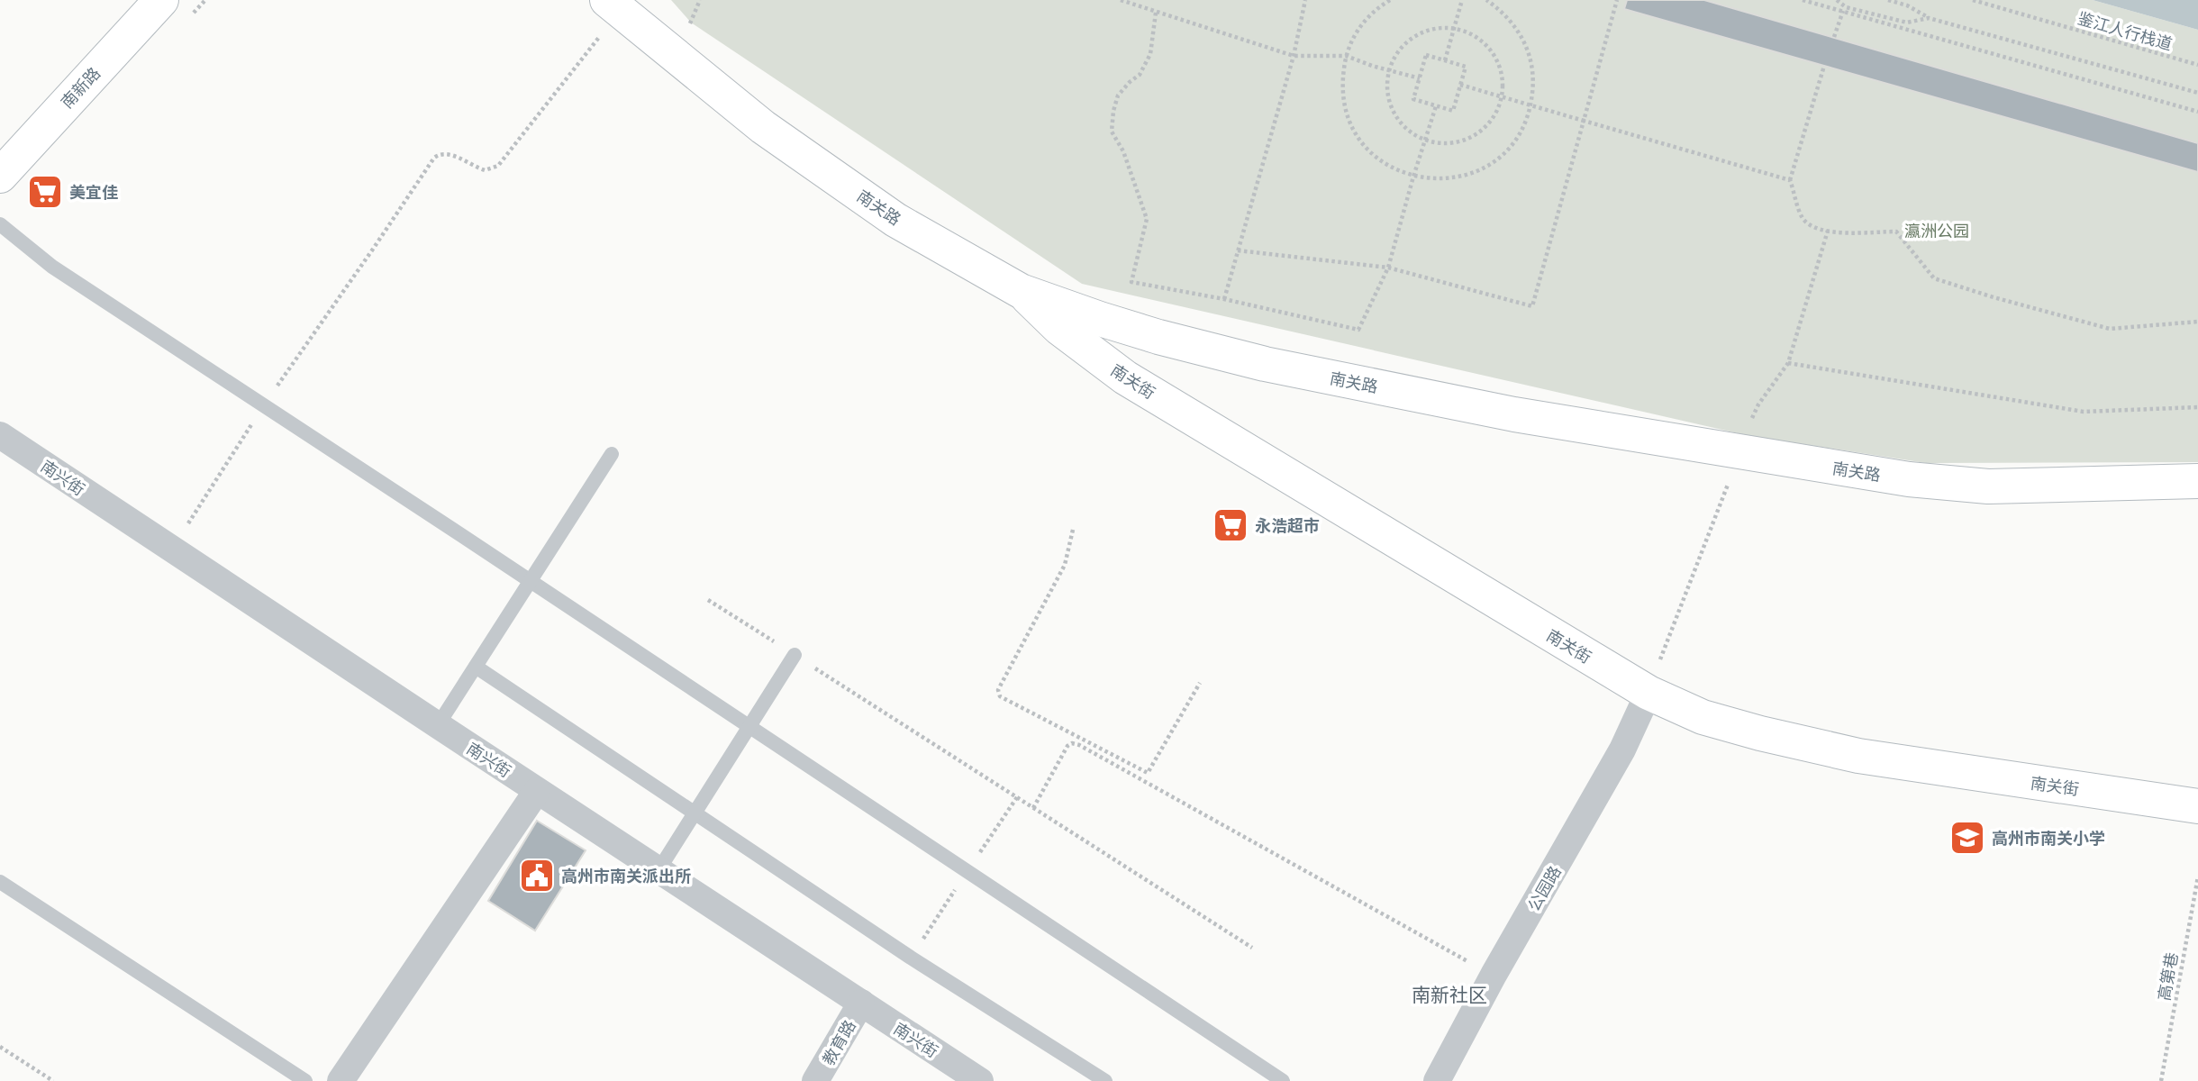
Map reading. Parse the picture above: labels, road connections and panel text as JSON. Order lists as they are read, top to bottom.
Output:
{
  "streets": {
    "street": [
      "南新路",
      "南关路",
      "南关街",
      "南兴街",
      "公园路",
      "教育路"
    ],
    "path": ["鉴江人行栈道", "高第巷"]
  },
  "crossings": [
    ["南关路", "南关街"],
    ["南关街", "公园路"],
    ["南兴街", "教育路"]
  ],
  "districts": ["南新社区"],
  "parks": ["瀛洲公园"],
  "places": {
    "supermarket": ["美宜佳", "永浩超市"],
    "school or university": ["高州市南关小学"],
    "public building": ["高州市南关派出所"]
  }
}
